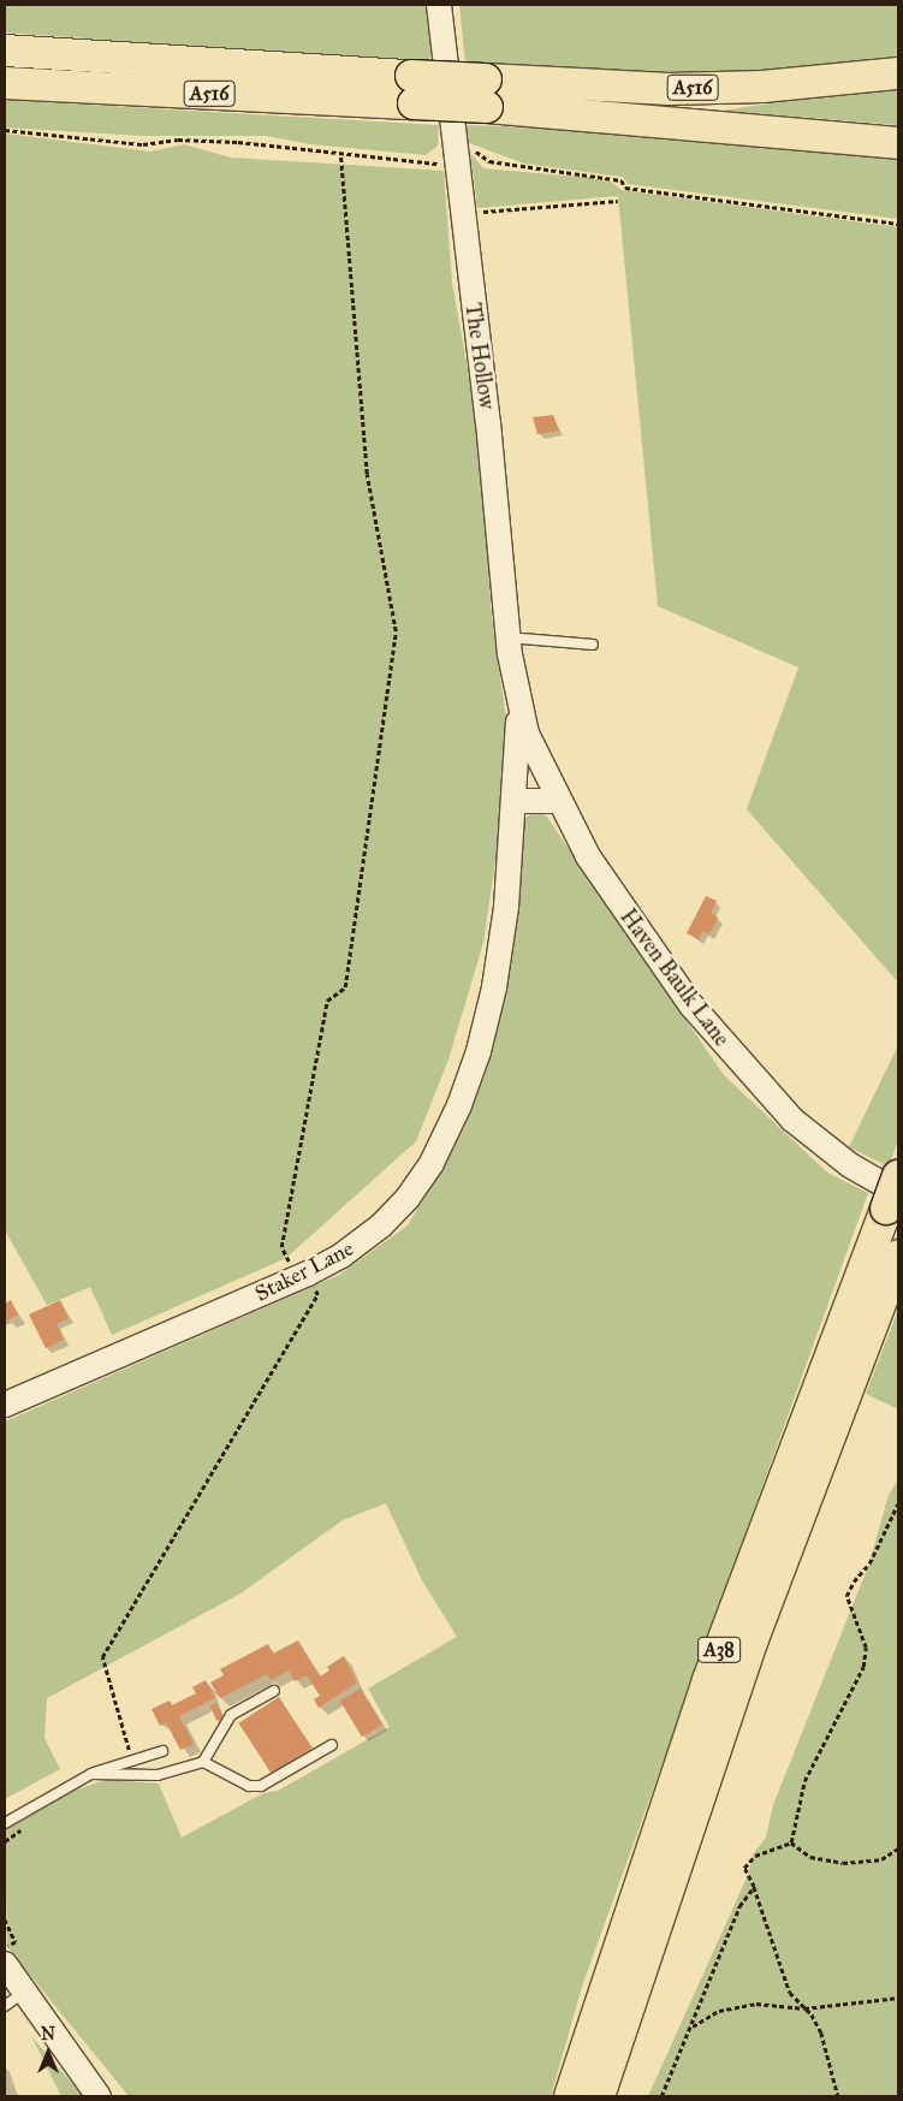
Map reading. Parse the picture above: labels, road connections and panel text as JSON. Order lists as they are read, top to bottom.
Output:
{
  "streets": {
    "highway": ["A516", "A38"],
    "street": ["The Hollow", "Haven Baulk Lane", "Staker Lane"]
  },
  "crossings": [
    ["The Hollow", "Haven Baulk Lane"],
    ["The Hollow", "Staker Lane"],
    ["Haven Baulk Lane", "Staker Lane"],
    ["Haven Baulk Lane", "A38"]
  ],
  "north": "top"
}
